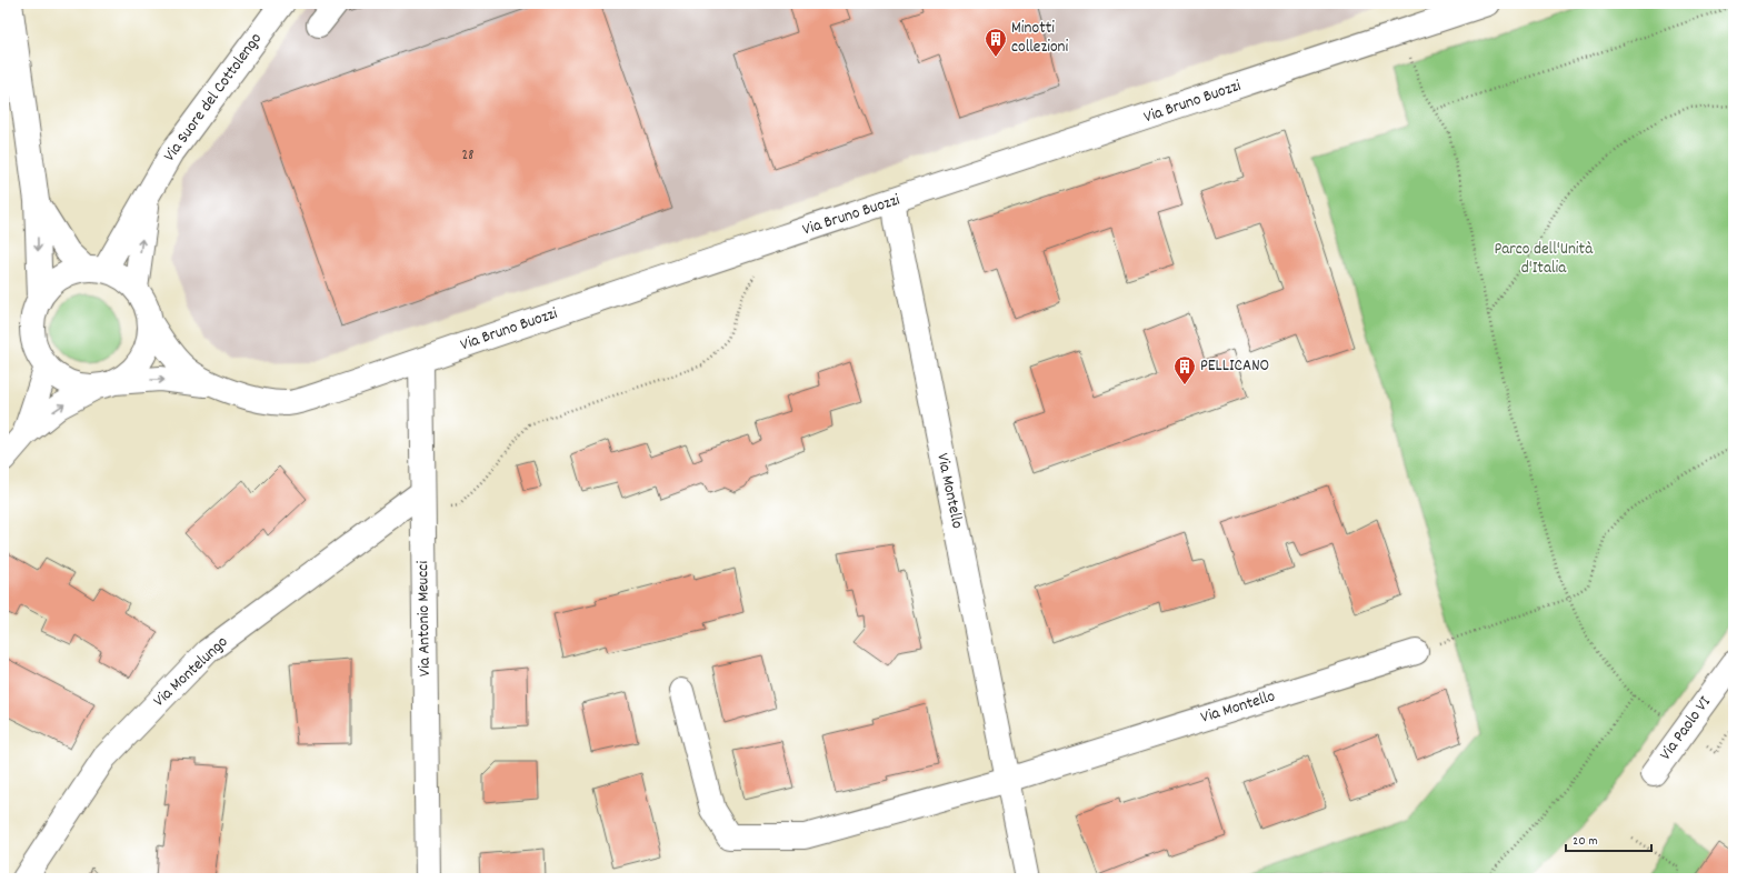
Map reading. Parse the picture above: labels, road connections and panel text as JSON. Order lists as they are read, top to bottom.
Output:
{
  "streets": {
    "street": [
      "Via Suore del Cottolengo",
      "Via Bruno Buozzi",
      "Via Montello",
      "Via Antonio Meucci",
      "Via Montelungo",
      "Via Paolo VI"
    ]
  },
  "crossings": [
    ["Via Suore del Cottolengo", "Via Bruno Buozzi"],
    ["Via Bruno Buozzi", "Via Montello"],
    ["Via Bruno Buozzi", "Via Antonio Meucci"],
    ["Via Antonio Meucci", "Via Montelungo"]
  ],
  "parks": ["Parco dell'Unità d'Italia"],
  "places": {
    "building": ["Minotti collezioni", "PELLICANO"]
  },
  "house_numbers": ["28"],
  "scale_bar": "20 m"
}
